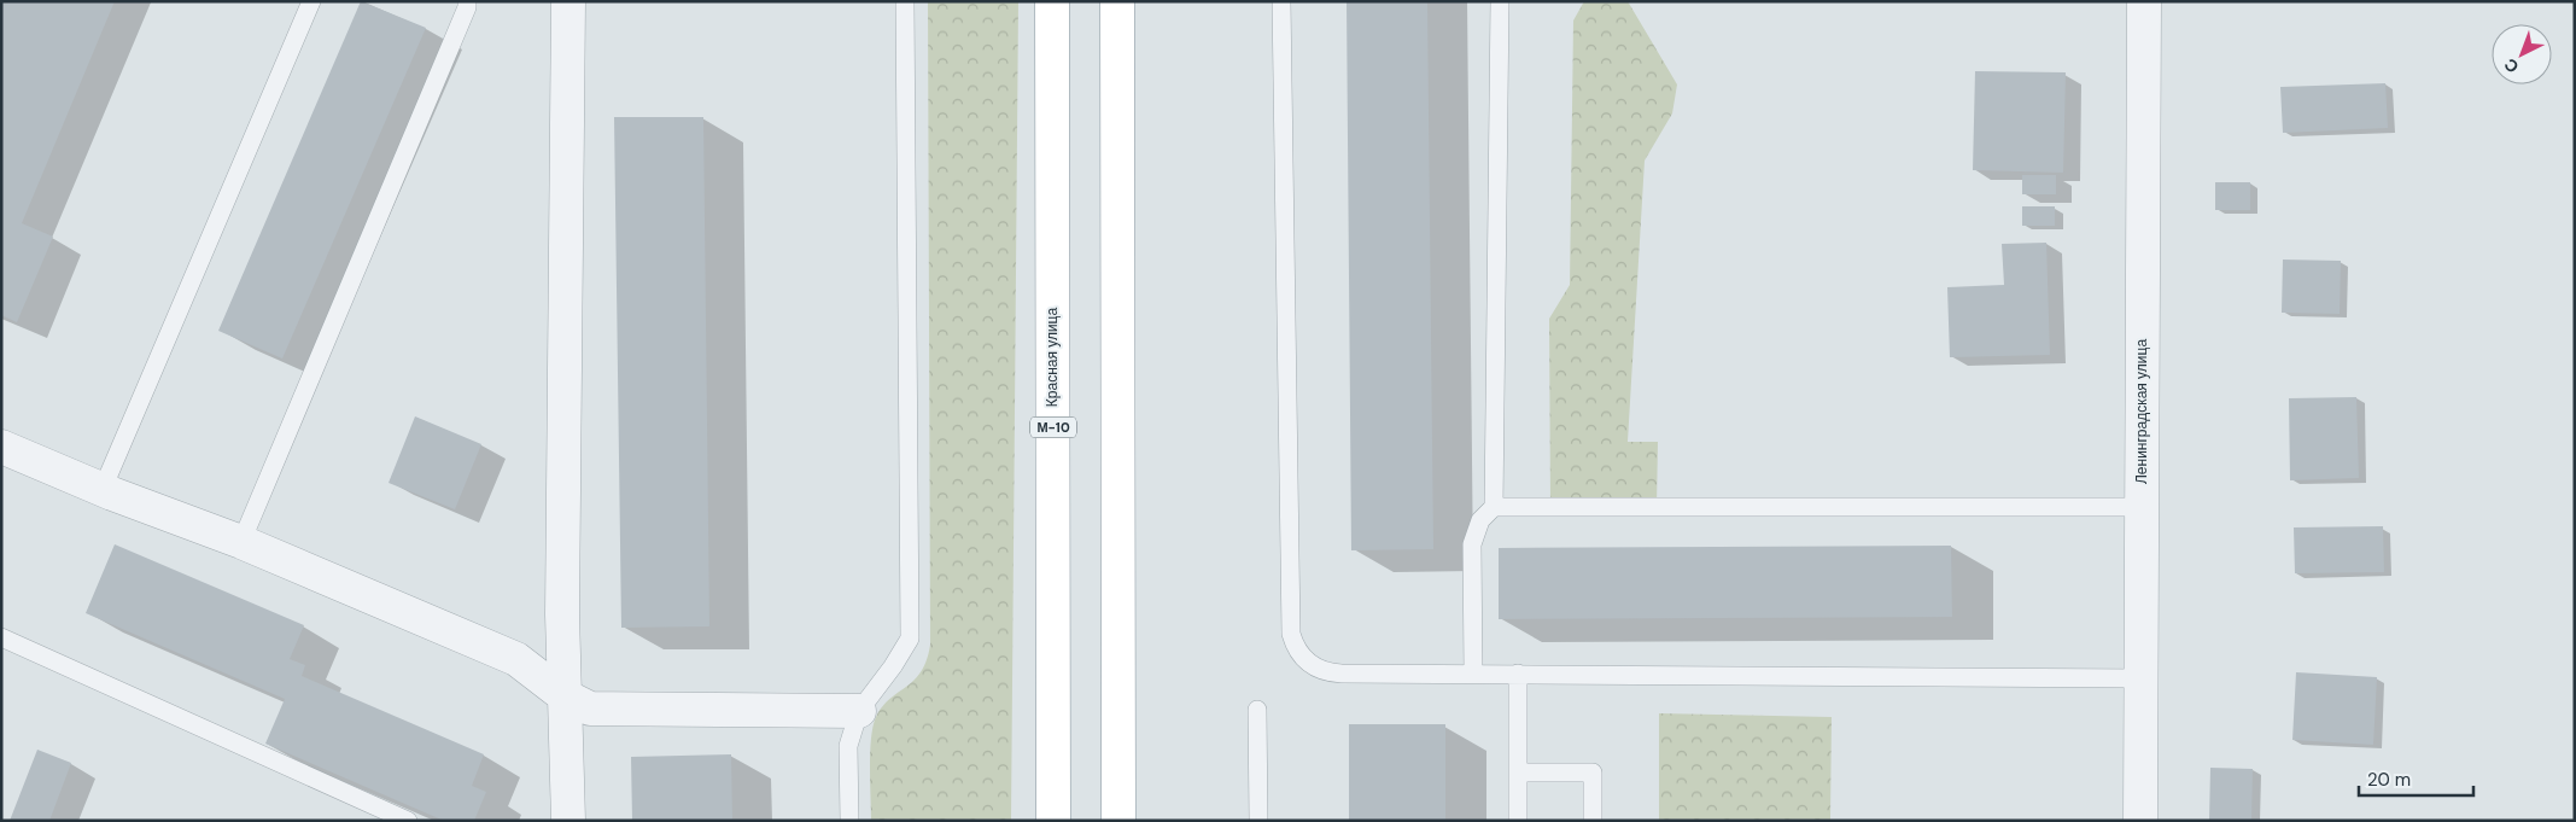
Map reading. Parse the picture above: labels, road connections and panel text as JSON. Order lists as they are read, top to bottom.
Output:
{
  "streets": {
    "highway": ["Красная улица", "М-10"],
    "street": ["Ленинградская улица"]
  },
  "scale_bar": "20 m",
  "north": "bottom left"
}
